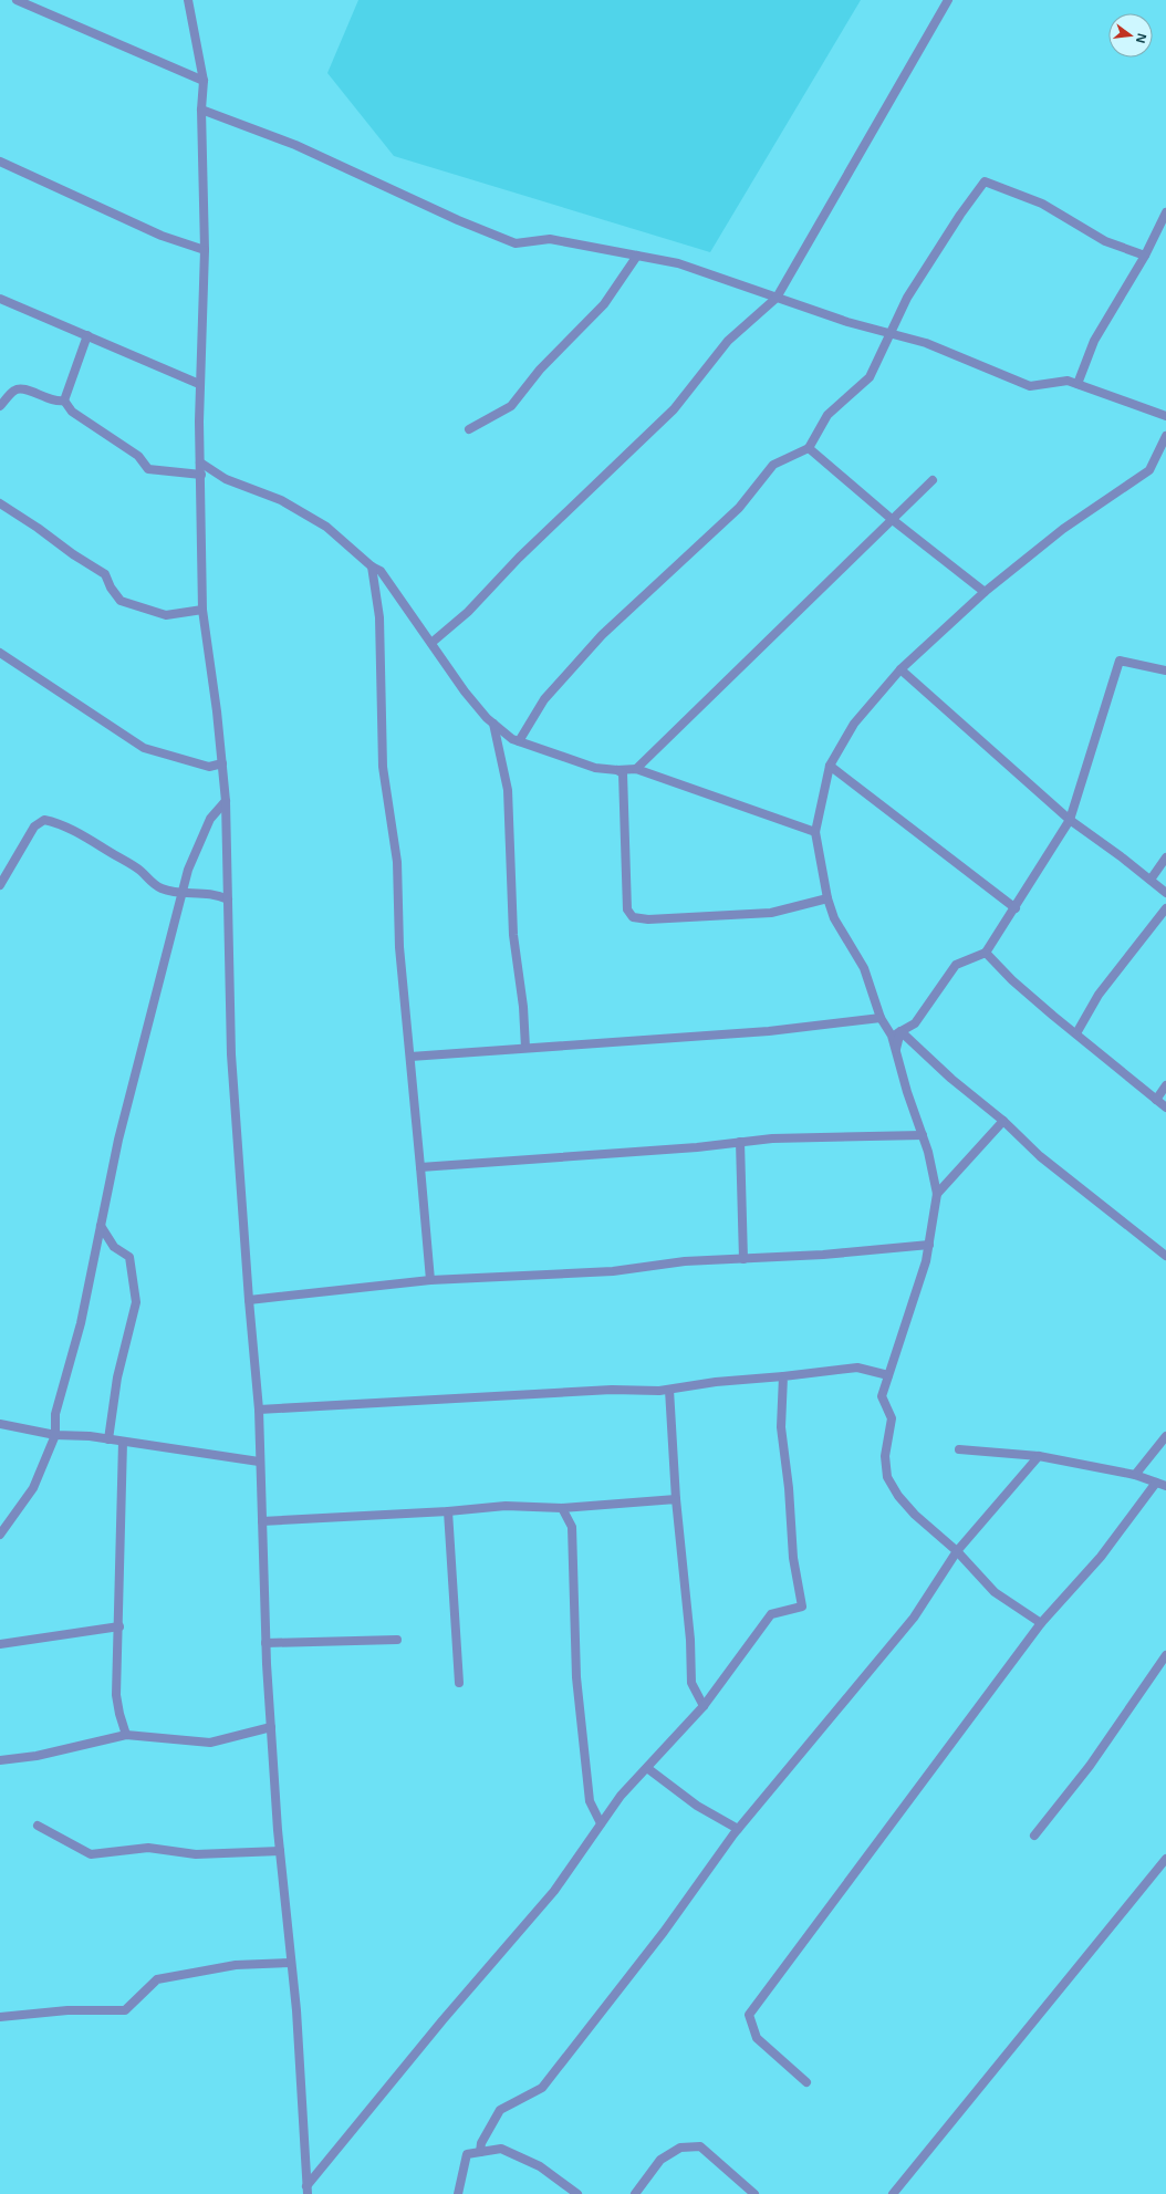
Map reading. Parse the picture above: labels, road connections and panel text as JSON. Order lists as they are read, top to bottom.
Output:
{
  "north": "right"
}
